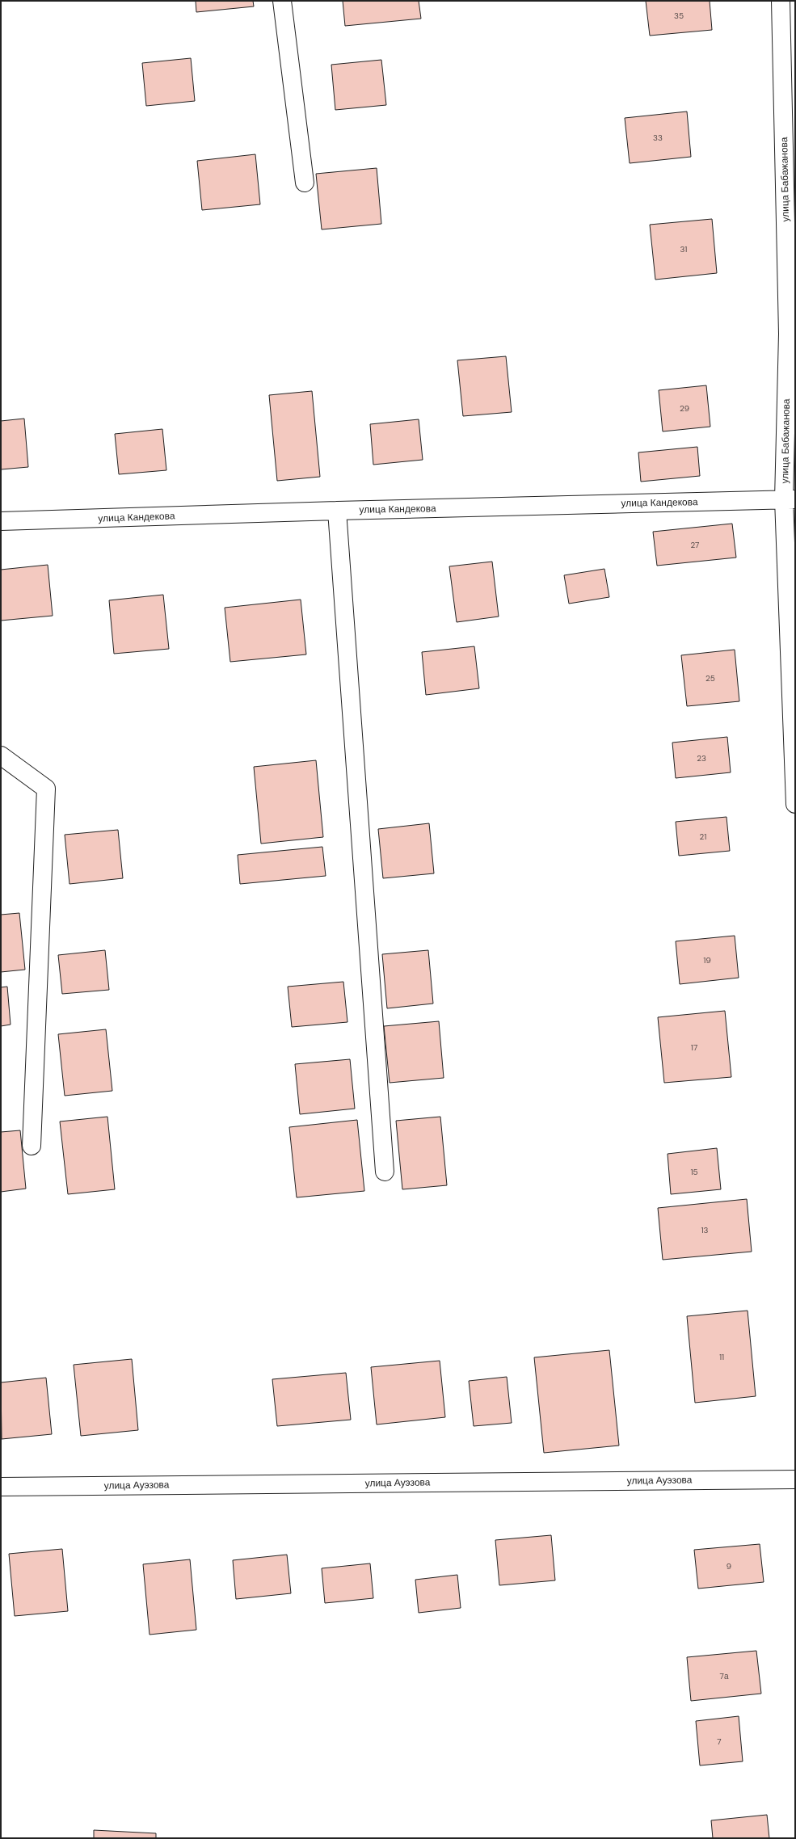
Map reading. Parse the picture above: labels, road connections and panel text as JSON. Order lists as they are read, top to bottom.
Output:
{
  "streets": {
    "street": ["улица Бабажанова", "улица Кандекова", "улица Ауэзова"]
  },
  "crossings": [
    ["улица Бабажанова", "улица Кандекова"]
  ],
  "house_numbers": [
    "35",
    "33",
    "31",
    "29",
    "27",
    "25",
    "23",
    "21",
    "19",
    "17",
    "15",
    "13",
    "11",
    "9",
    "7а",
    "7"
  ]
}
